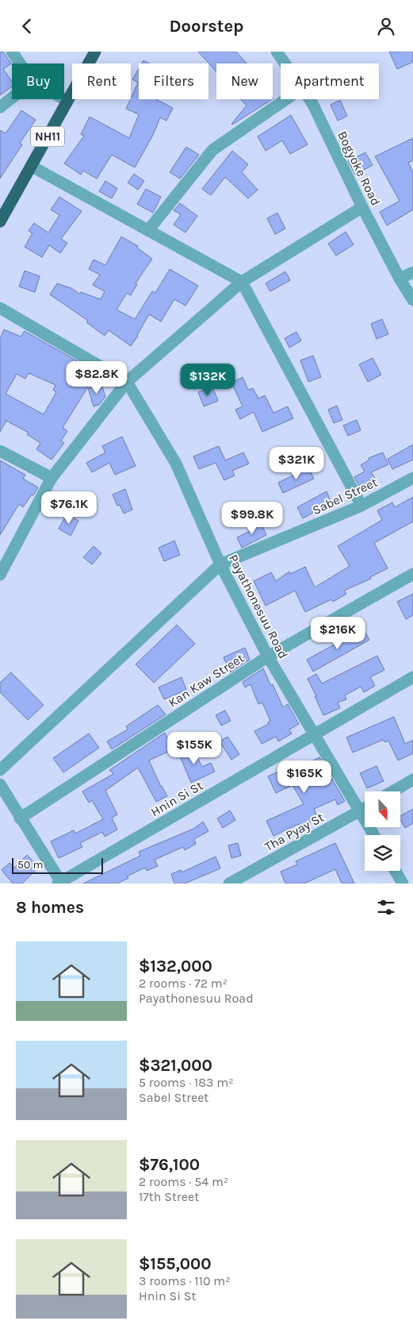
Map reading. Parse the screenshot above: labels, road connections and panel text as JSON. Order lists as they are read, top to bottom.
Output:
{
  "streets": {
    "highway": ["NH11"],
    "street": [
      "Bogyoke Road",
      "Sabel Street",
      "Payathonesuu Road",
      "Kan Kaw Street",
      "Hnin Si St",
      "Tha Pyay St"
    ]
  },
  "crossings": [
    ["Sabel Street", "Payathonesuu Road"],
    ["Payathonesuu Road", "Kan Kaw Street"],
    ["Payathonesuu Road", "Hnin Si St"],
    ["Payathonesuu Road", "Tha Pyay St"]
  ],
  "scale_bar": "50 m",
  "north": "bottom right",
  "page": {
    "header": "Doorstep",
    "chip": [
      "Buy",
      "Rent",
      "Filters",
      "New",
      "Apartment"
    ],
    "price": [
      "$82.8K",
      "$132K",
      "$321K",
      "$76.1K",
      "$99.8K",
      "$216K",
      "$155K",
      "$165K"
    ],
    "scale": "50 m",
    "heading": "8 homes",
    "list": [
      {
        "name": "$132,000",
        "note": "2 rooms · 72 m² · Payathonesuu Road"
      },
      {
        "name": "$321,000",
        "note": "5 rooms · 183 m² · Sabel Street"
      },
      {
        "name": "$76,100",
        "note": "2 rooms · 54 m² · 17th Street"
      },
      {
        "name": "$155,000",
        "note": "3 rooms · 110 m² · Hnin Si St"
      }
    ]
  }
}
